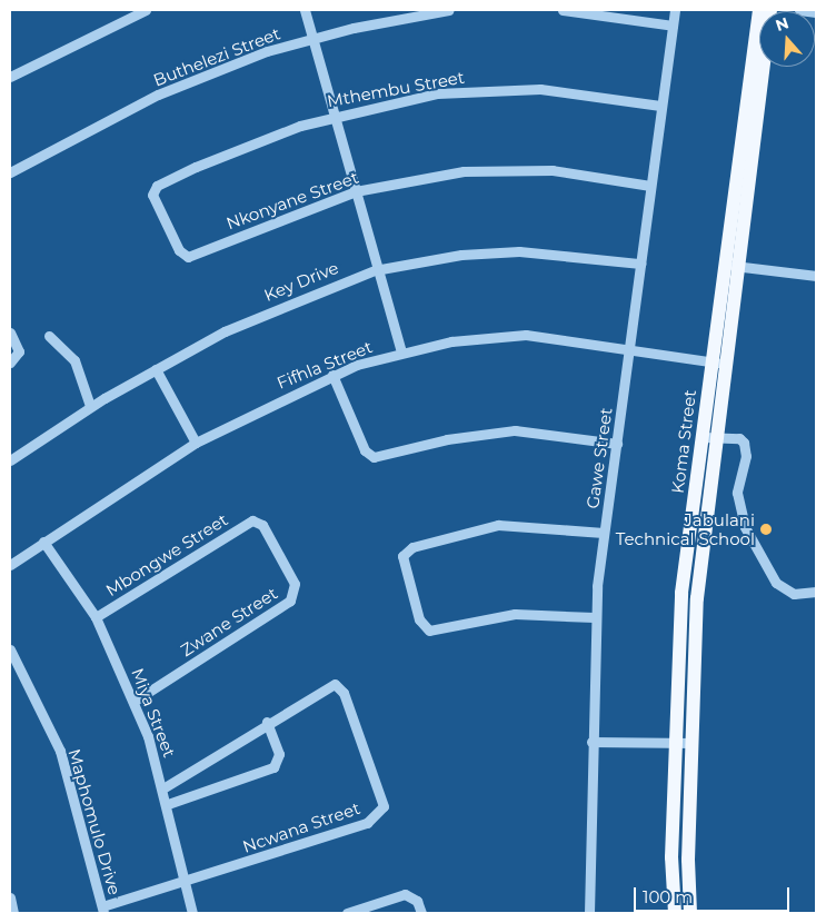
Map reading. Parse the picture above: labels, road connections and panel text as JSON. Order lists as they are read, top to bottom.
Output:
{
  "streets": {
    "main road": ["Koma Street"],
    "street": [
      "Buthelezi Street",
      "Mthembu Street",
      "Nkonyane Street",
      "Key Drive",
      "Fifhla Street",
      "Gawe Street",
      "Mbongwe Street",
      "Zwane Street",
      "Miya Street",
      "Maphomulo Drive",
      "Ncwana Street"
    ]
  },
  "crossings": [
    ["Mthembu Street", "Nkonyane Street"],
    ["Mthembu Street", "Gawe Street"],
    ["Nkonyane Street", "Gawe Street"],
    ["Key Drive", "Gawe Street"],
    ["Fifhla Street", "Koma Street"],
    ["Fifhla Street", "Gawe Street"],
    ["Fifhla Street", "Miya Street"],
    ["Mbongwe Street", "Zwane Street"],
    ["Mbongwe Street", "Miya Street"],
    ["Zwane Street", "Miya Street"],
    ["Miya Street", "Ncwana Street"],
    ["Maphomulo Drive", "Ncwana Street"]
  ],
  "places": ["Jabulani Technical School"],
  "scale_bar": "100 m",
  "north": "top"
}
